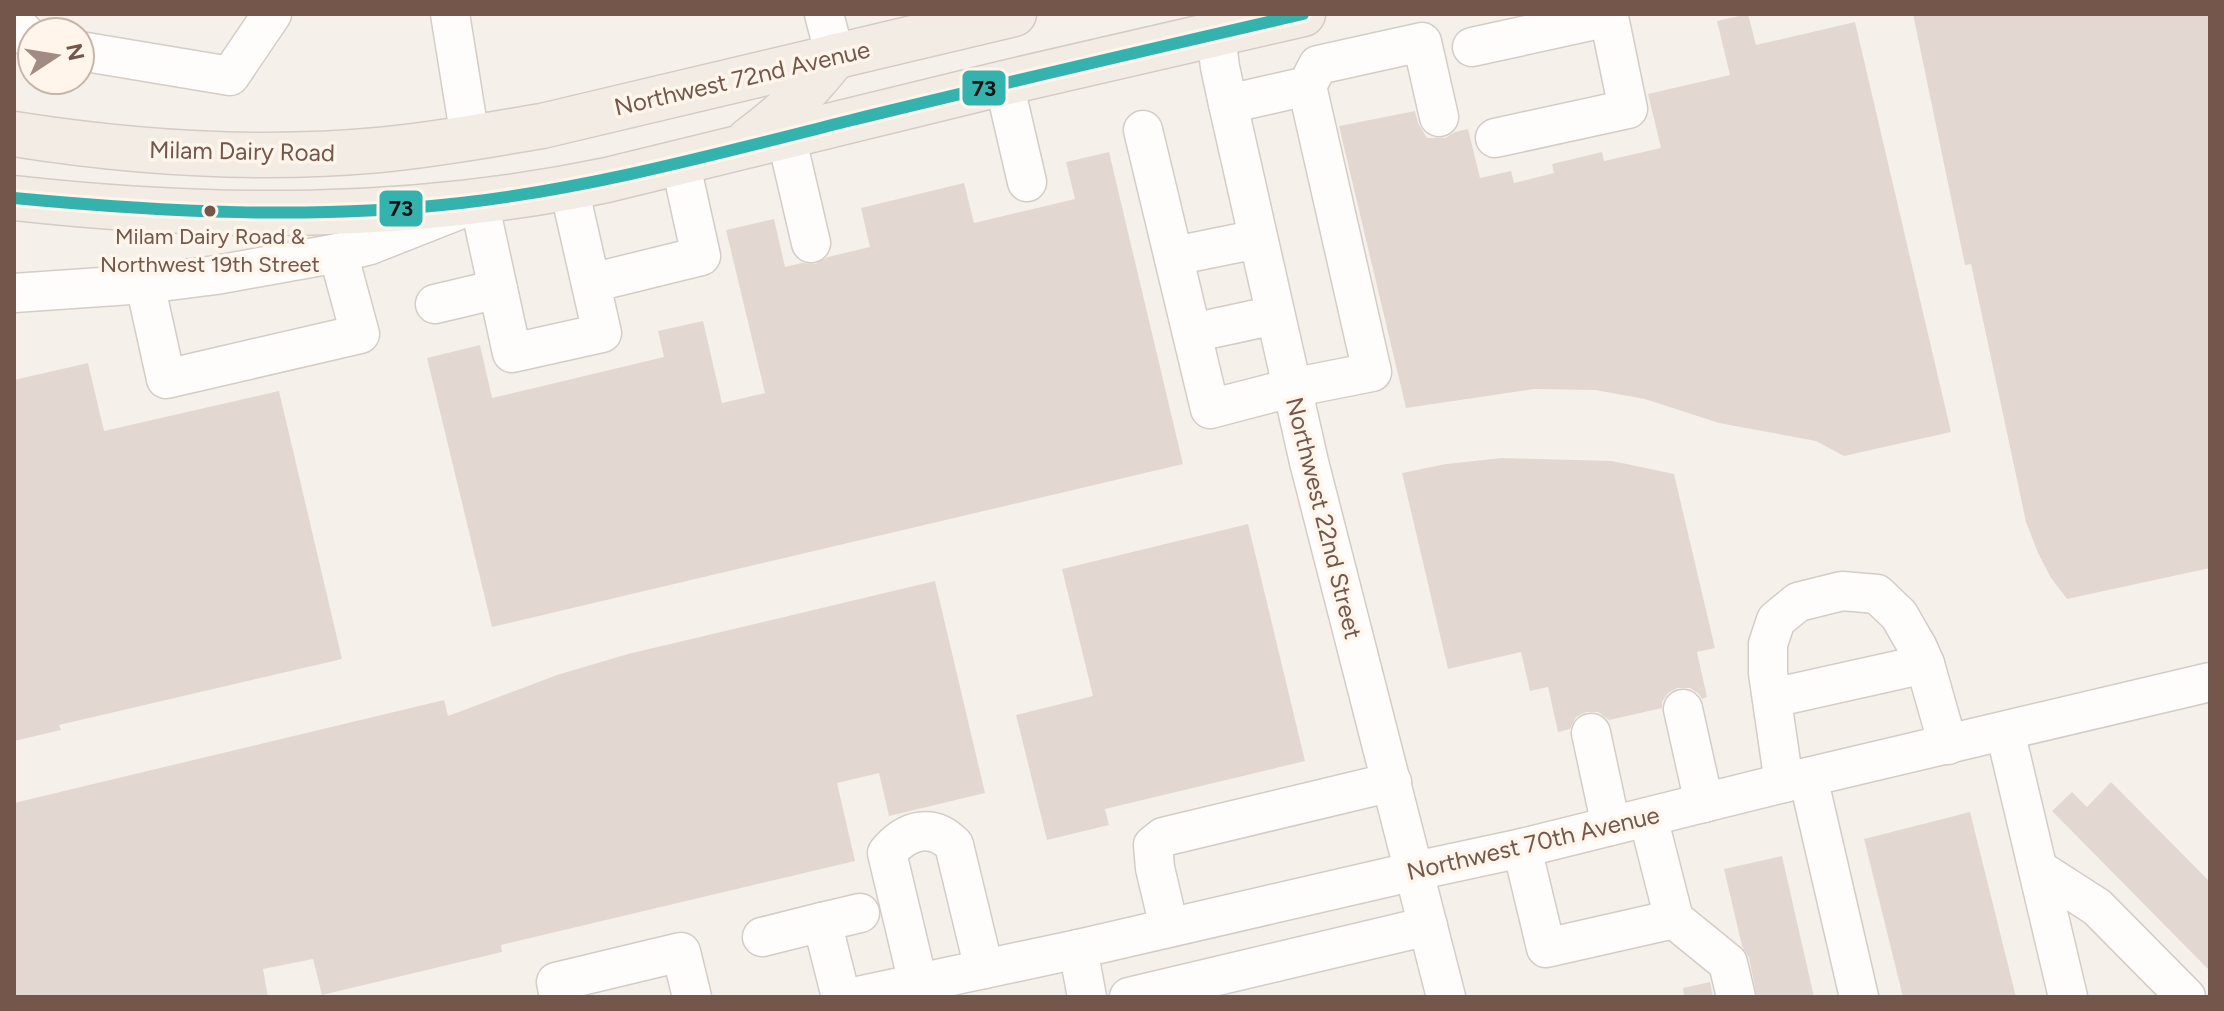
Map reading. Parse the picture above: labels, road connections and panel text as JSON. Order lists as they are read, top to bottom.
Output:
{
  "streets": {
    "main road": ["Northwest 72nd Avenue", "Milam Dairy Road"],
    "street": ["Northwest 22nd Street", "Northwest 70th Avenue"]
  },
  "crossings": [
    ["Northwest 72nd Avenue", "Milam Dairy Road"],
    ["Northwest 22nd Street", "Northwest 70th Avenue"]
  ],
  "places": ["Milam Dairy Road & Northwest 19th Street"],
  "lines": ["transit line 73"],
  "north": "right"
}
